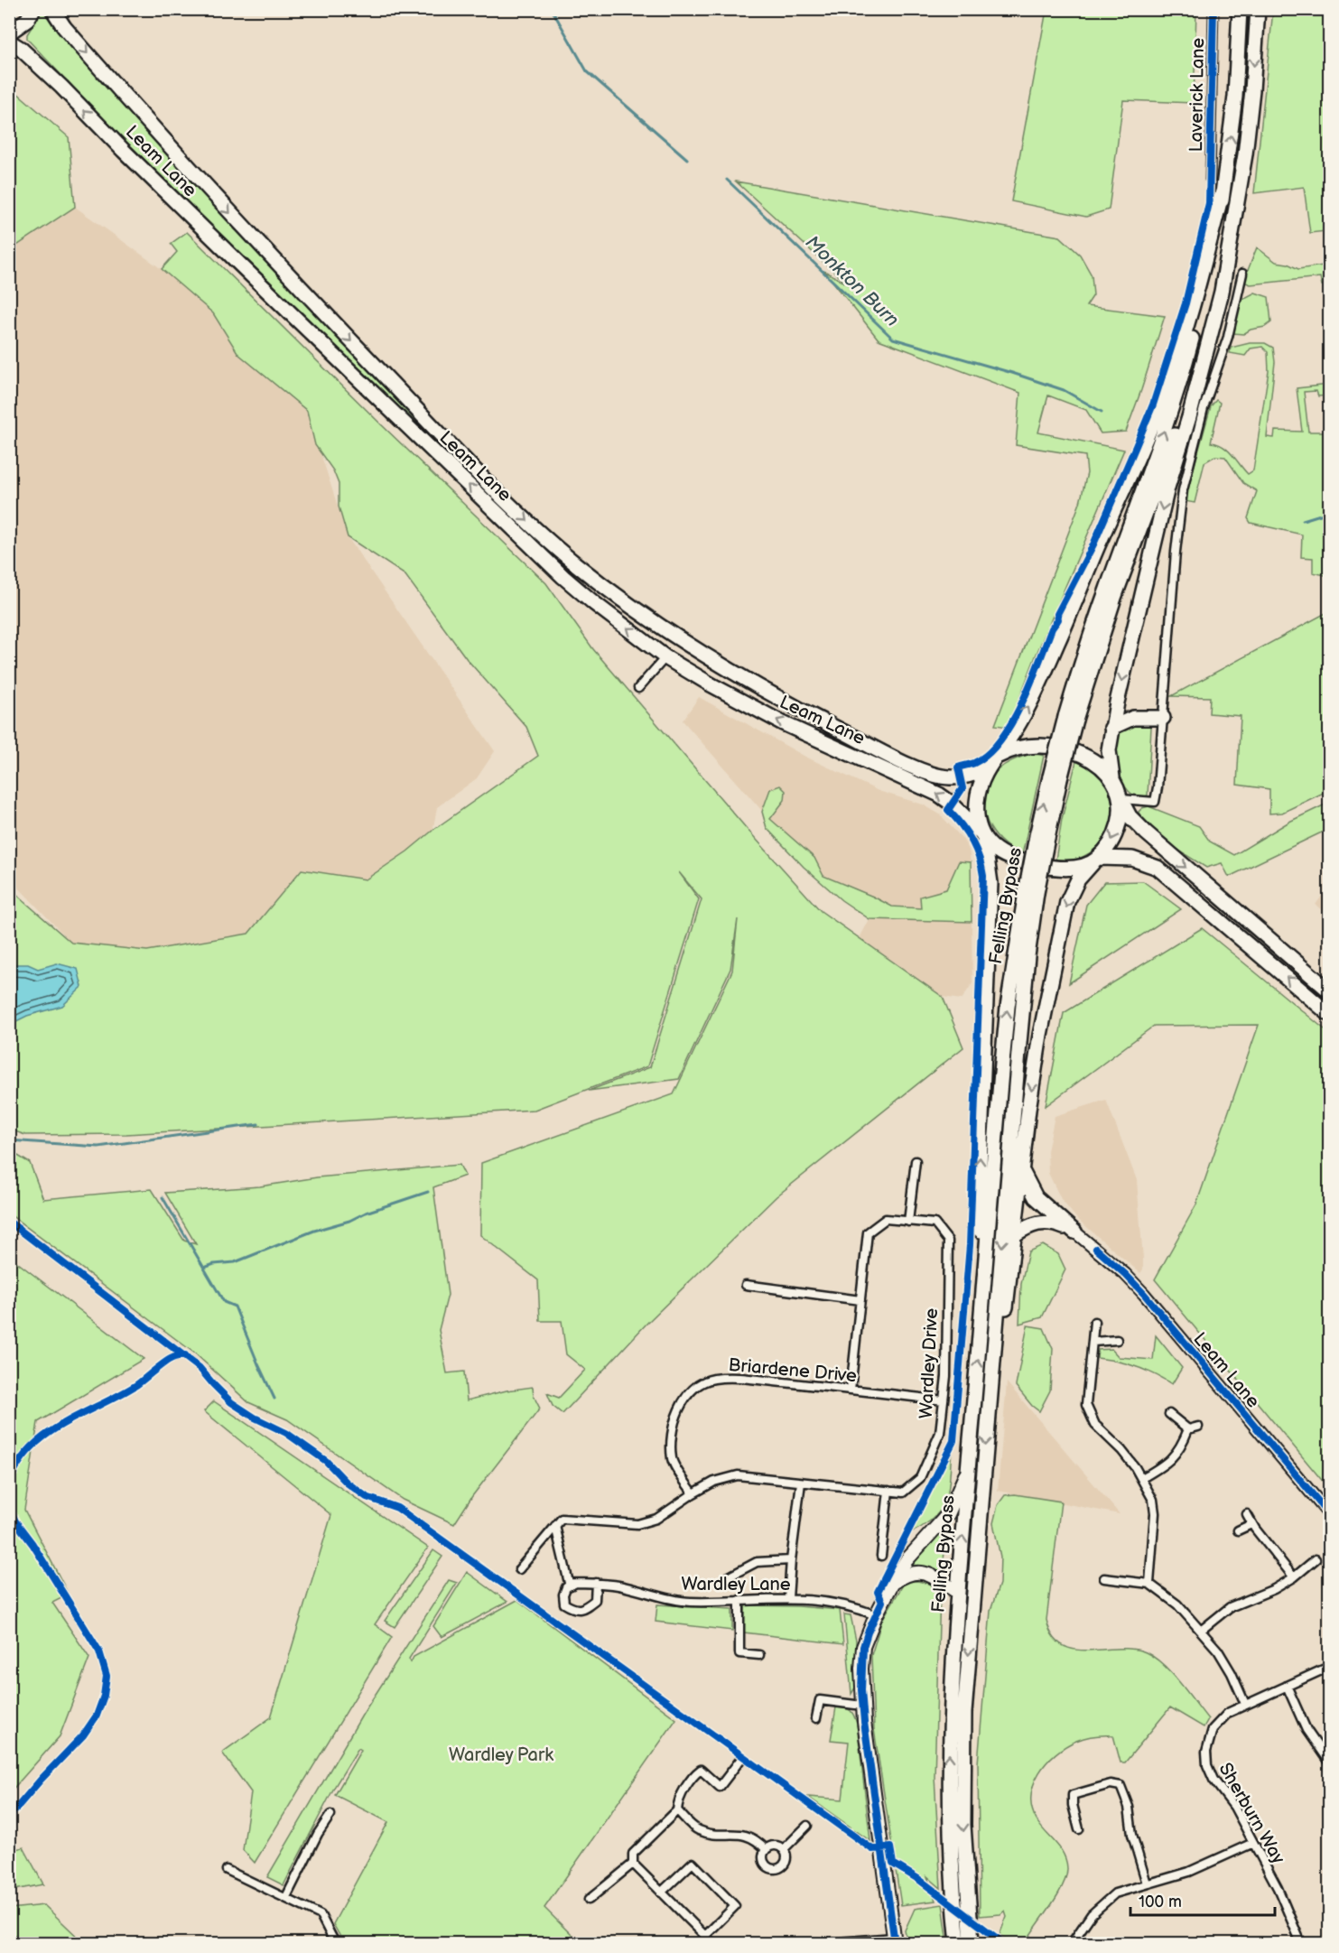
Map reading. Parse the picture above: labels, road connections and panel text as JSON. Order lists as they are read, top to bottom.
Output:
{
  "streets": {
    "highway": ["Leam Lane", "Felling Bypass"],
    "street": [
      "Laverick Lane",
      "Wardley Drive",
      "Briardene Drive",
      "Wardley Lane",
      "Sherburn Way"
    ]
  },
  "crossings": [
    ["Wardley Drive", "Briardene Drive"]
  ],
  "water": ["Monkton Burn"],
  "parks": ["Wardley Park"],
  "scale_bar": "100 m"
}
